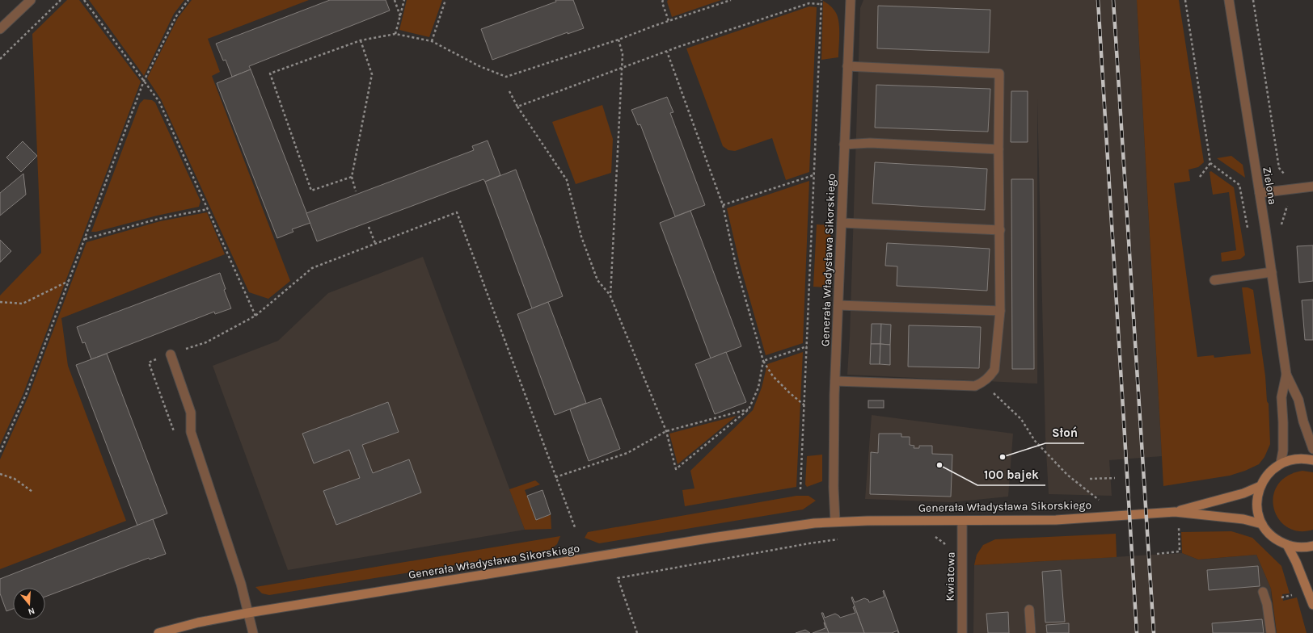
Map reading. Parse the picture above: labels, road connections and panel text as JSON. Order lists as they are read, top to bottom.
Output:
{
  "streets": {
    "main road": ["Generała Władysława Sikorskiego"],
    "street": ["Zielona", "Kwiatowa"]
  },
  "crossings": [
    ["Generała Władysława Sikorskiego", "Kwiatowa"]
  ],
  "places": ["Słoń", "100 bajek"],
  "north": "bottom"
}
